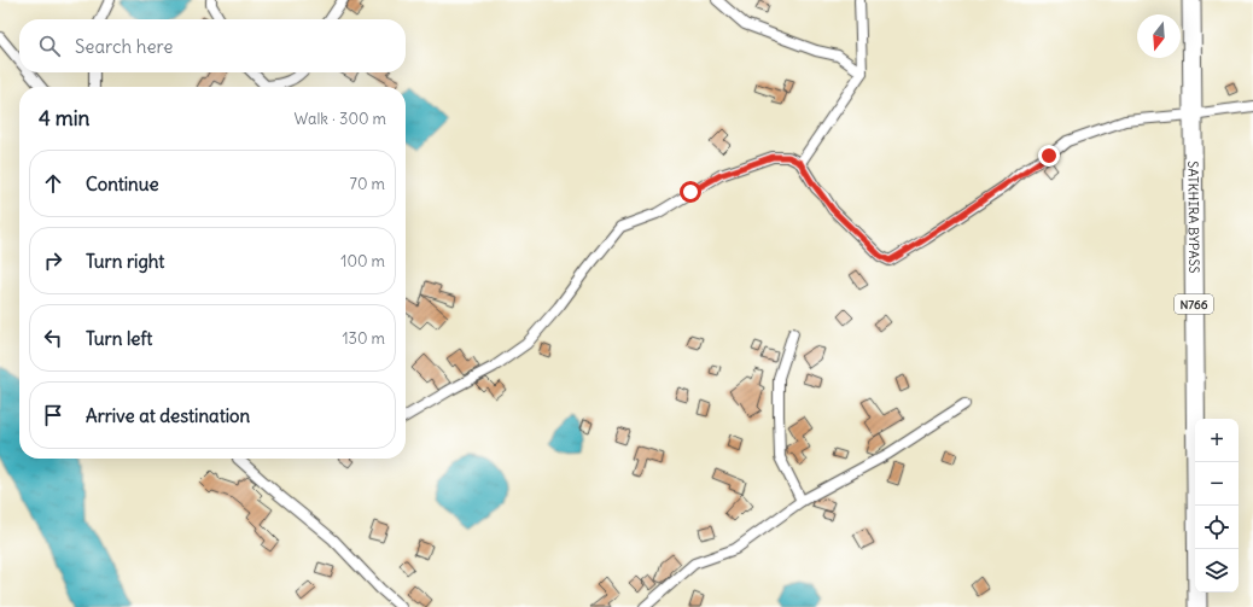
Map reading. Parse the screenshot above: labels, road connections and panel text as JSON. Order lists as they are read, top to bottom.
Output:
{
  "streets": {
    "highway": ["SATKHIRA BYPASS", "N766"]
  },
  "north": "bottom",
  "page": {
    "search": "Search here",
    "heading": ["4 min", "Walk · 300 m"],
    "list": [
      ["Continue", "70 m"],
      ["Turn right", "100 m"],
      ["Turn left", "130 m"],
      "Arrive at destination"
    ],
    "map_buttons": ["+", "−"]
  }
}
